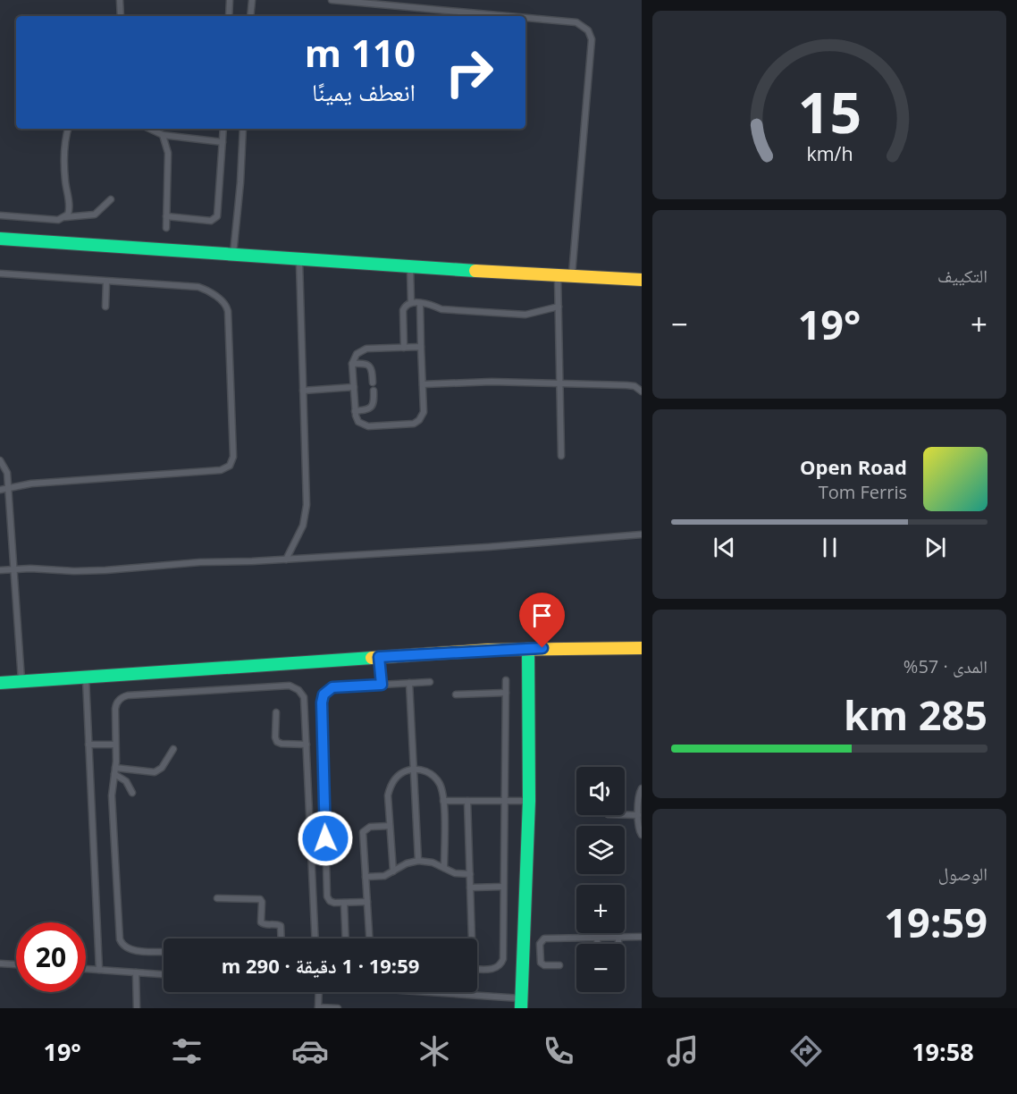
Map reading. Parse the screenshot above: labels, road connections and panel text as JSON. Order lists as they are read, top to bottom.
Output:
{
  "page": {
    "turn": ["110 m", "انعطف يمينًا"],
    "tile": [
      "التكييف",
      ["المدى · 57%", "285 km"],
      ["الوصول", "19:59"]
    ],
    "heat": ["−", "19°", "+"],
    "song": ["Open Road", "Tom Ferris"],
    "map_buttons": ["+", "−"],
    "limit": "20",
    "trip": "19:59 · 1 دقيقة · 290 m",
    "tabs": ["19:58", "19°"],
    "gauge": ["15", "km/h"]
  }
}
